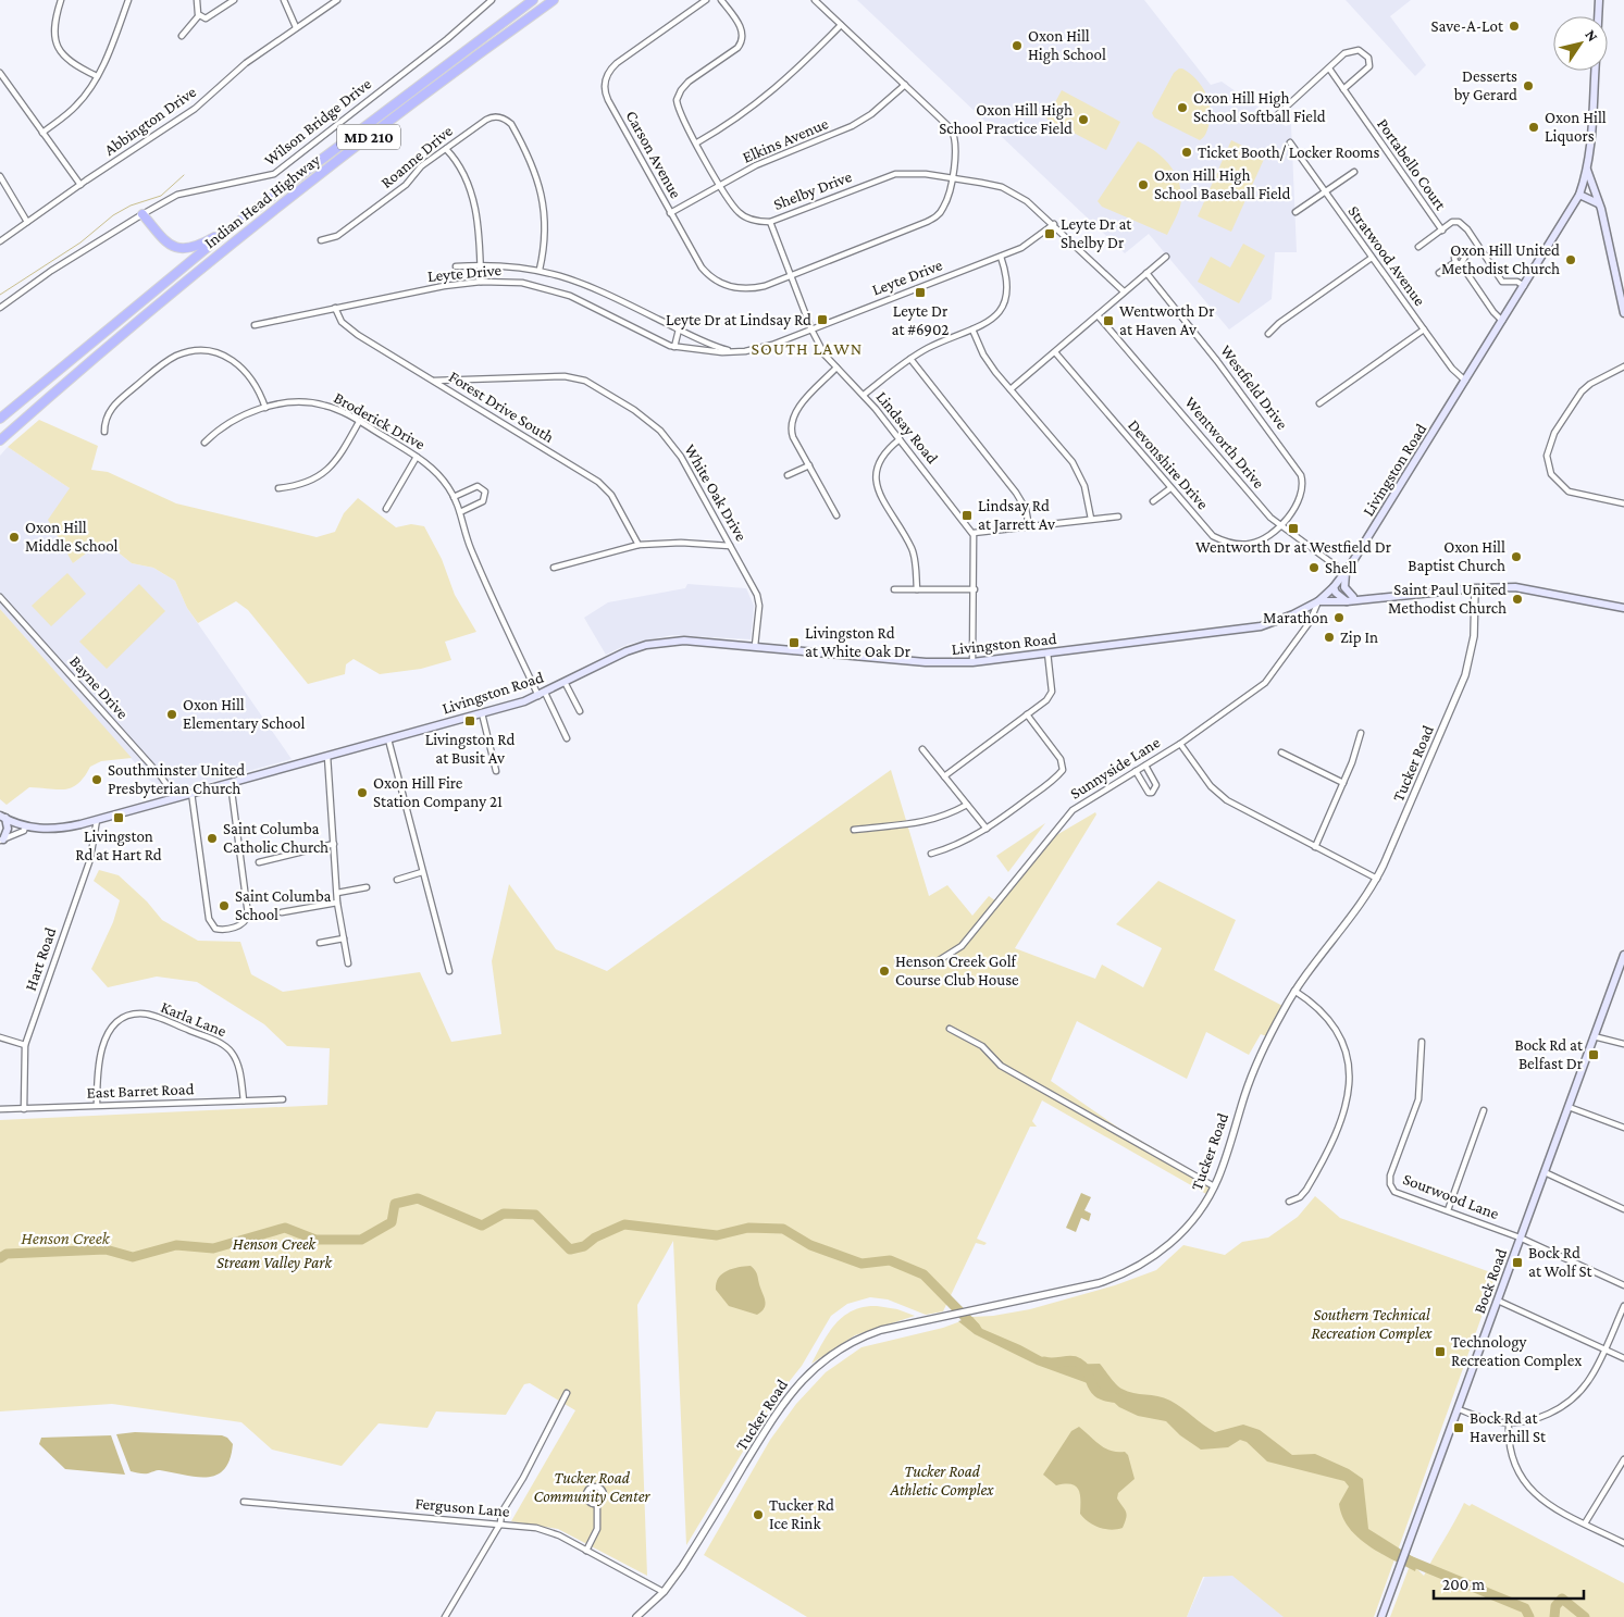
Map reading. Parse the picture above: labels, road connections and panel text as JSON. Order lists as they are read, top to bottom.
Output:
{
  "streets": {
    "highway": ["MD 210", "Indian Head Highway"],
    "main road": ["Livingston Road", "Bock Road"],
    "street": [
      "Abbington Drive",
      "Wilson Bridge Drive",
      "Elkins Avenue",
      "Carson Avenue",
      "Roanne Drive",
      "Portabello Court",
      "Shelby Drive",
      "Stratwood Avenue",
      "Leyte Drive",
      "Westfield Drive",
      "Forest Drive South",
      "Broderick Drive",
      "Lindsay Road",
      "Wentworth Drive",
      "Devonshire Drive",
      "White Oak Drive",
      "Bayne Drive",
      "Tucker Road",
      "Sunnyside Lane",
      "Hart Road",
      "Karla Lane",
      "East Barret Road",
      "Sourwood Lane",
      "Ferguson Lane"
    ]
  },
  "crossings": [
    ["Elkins Avenue", "Carson Avenue"],
    ["Elkins Avenue", "Shelby Drive"],
    ["Carson Avenue", "Shelby Drive"],
    ["Carson Avenue", "Lindsay Road"],
    ["Roanne Drive", "Leyte Drive"],
    ["Portabello Court", "Livingston Road"],
    ["Shelby Drive", "Leyte Drive"],
    ["Shelby Drive", "Lindsay Road"],
    ["Stratwood Avenue", "Livingston Road"],
    ["Leyte Drive", "Forest Drive South"],
    ["Leyte Drive", "Lindsay Road"],
    ["Westfield Drive", "Wentworth Drive"],
    ["Westfield Drive", "Devonshire Drive"],
    ["Forest Drive South", "White Oak Drive"],
    ["Broderick Drive", "Livingston Road"],
    ["Wentworth Drive", "Devonshire Drive"],
    ["Wentworth Drive", "Livingston Road"],
    ["Livingston Road", "White Oak Drive"],
    ["Livingston Road", "Bayne Drive"],
    ["Livingston Road", "Sunnyside Lane"],
    ["Livingston Road", "Hart Road"],
    ["Tucker Road", "Ferguson Lane"],
    ["Hart Road", "East Barret Road"],
    ["Karla Lane", "East Barret Road"],
    ["Sourwood Lane", "Bock Road"]
  ],
  "districts": ["SOUTH LAWN"],
  "water": ["Henson Creek"],
  "parks": [
    "Henson Creek Stream Valley Park",
    "Southern Technical Recreation Complex",
    "Tucker Road Athletic Complex",
    "Tucker Road Community Center"
  ],
  "places": {
    "other": [
      "Save-A-Lot",
      "Oxon Hill High School",
      "Desserts by Gerard",
      "Oxon Hill High School Softball Field",
      "Oxon Hill High School Practice Field",
      "Oxon Hill Liquors",
      "Ticket Booth/ Locker Rooms",
      "Oxon Hill High School Baseball Field",
      "Oxon Hill United Methodist Church",
      "Oxon Hill Middle School",
      "Oxon Hill Baptist Church",
      "Shell",
      "Saint Paul United Methodist Church",
      "Marathon",
      "Zip In",
      "Oxon Hill Elementary School",
      "Southminster United Presbyterian Church",
      "Oxon Hill Fire Station Company 21",
      "Saint Columba Catholic Church",
      "Saint Columba School",
      "Henson Creek Golf Course Club House",
      "Tucker Rd Ice Rink"
    ],
    "transit": [
      "Leyte Dr at Shelby Dr",
      "Leyte Dr at #6902",
      "Leyte Dr at Lindsay Rd",
      "Wentworth Dr at Haven Av",
      "Lindsay Rd at Jarrett Av",
      "Wentworth Dr at Westfield Dr",
      "Livingston Rd at White Oak Dr",
      "Livingston Rd at Busit Av",
      "Livingston Rd at Hart Rd",
      "Bock Rd at Belfast Dr",
      "Bock Rd at Wolf St",
      "Technology Recreation Complex",
      "Bock Rd at Haverhill St"
    ]
  },
  "scale_bar": "200 m",
  "north": "top right"
}
